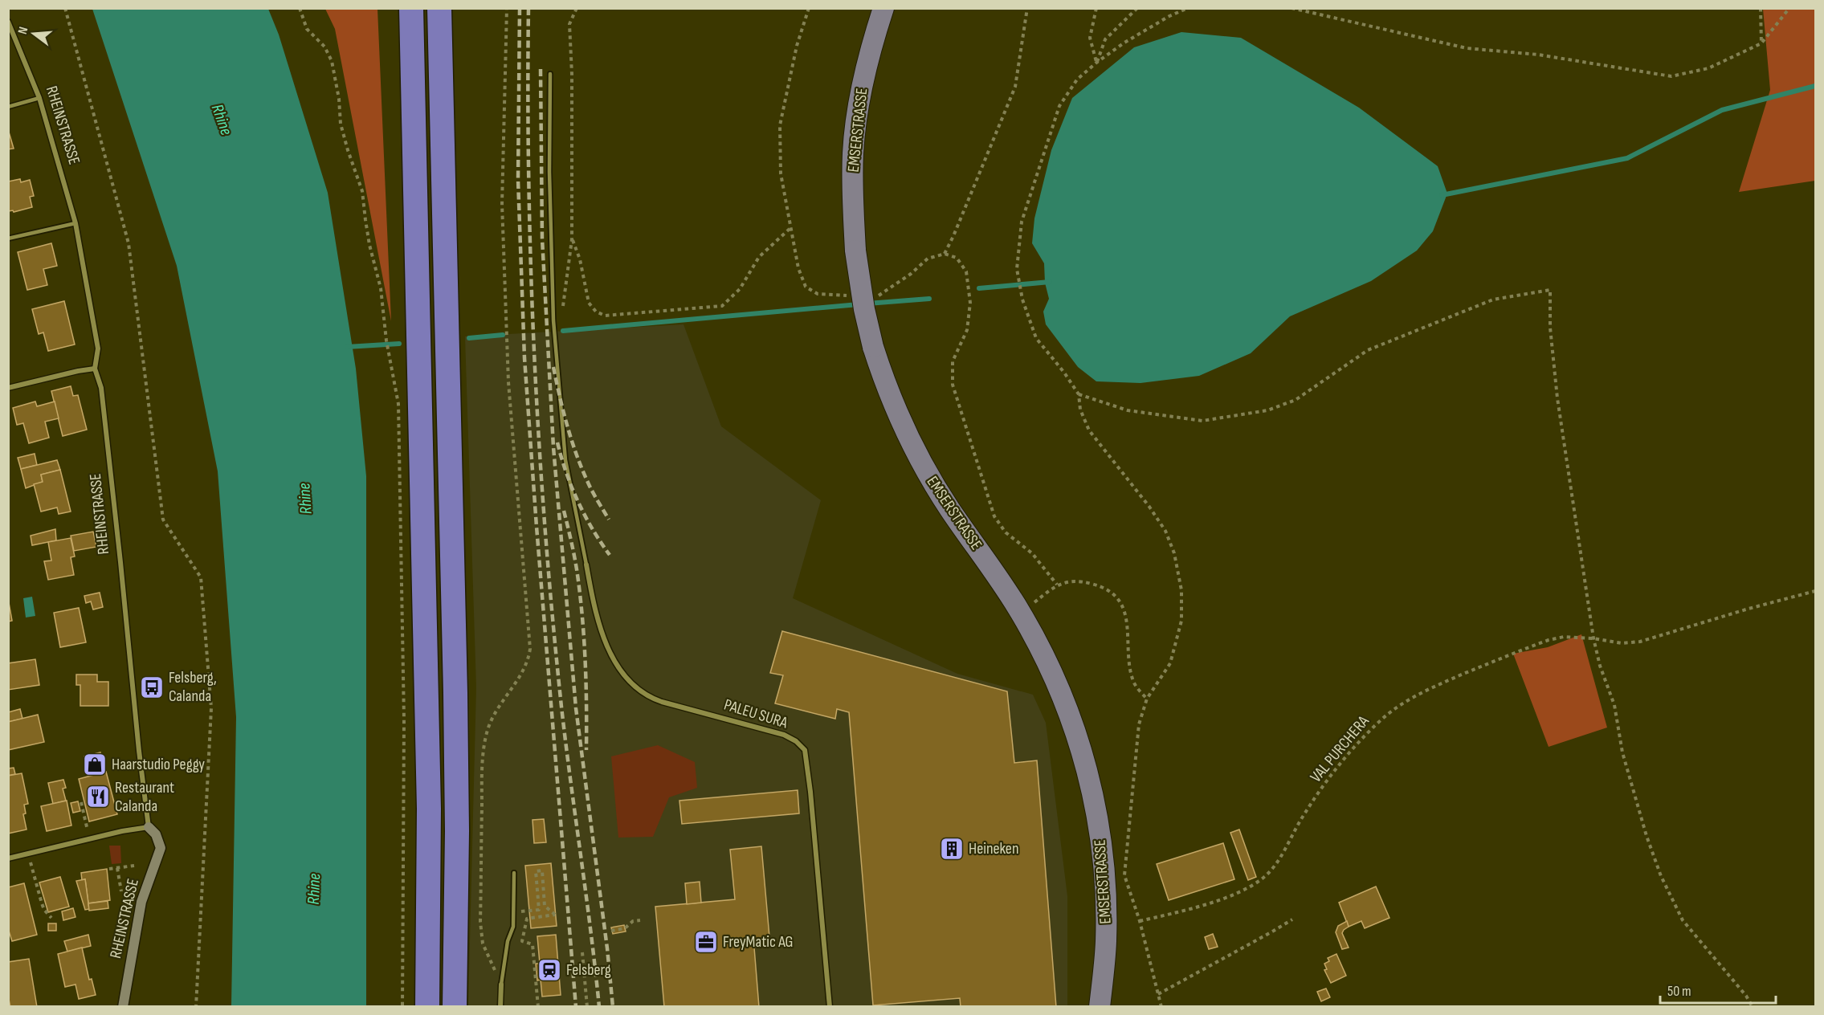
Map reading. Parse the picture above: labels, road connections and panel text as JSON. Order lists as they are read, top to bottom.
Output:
{
  "streets": {
    "main road": ["EMSERSTRASSE"],
    "street": ["RHEINSTRASSE", "PALEU SURA"],
    "path": ["VAL PURCHERA"]
  },
  "water": ["Rhine"],
  "places": {
    "bus stop": ["Felsberg, Calanda"],
    "shop": ["Haarstudio Peggy"],
    "restaurant": ["Restaurant Calanda"],
    "building": ["Heineken"],
    "office": ["FreyMatic AG"],
    "station": ["Felsberg"]
  },
  "scale_bar": "50 m",
  "north": "left"
}
